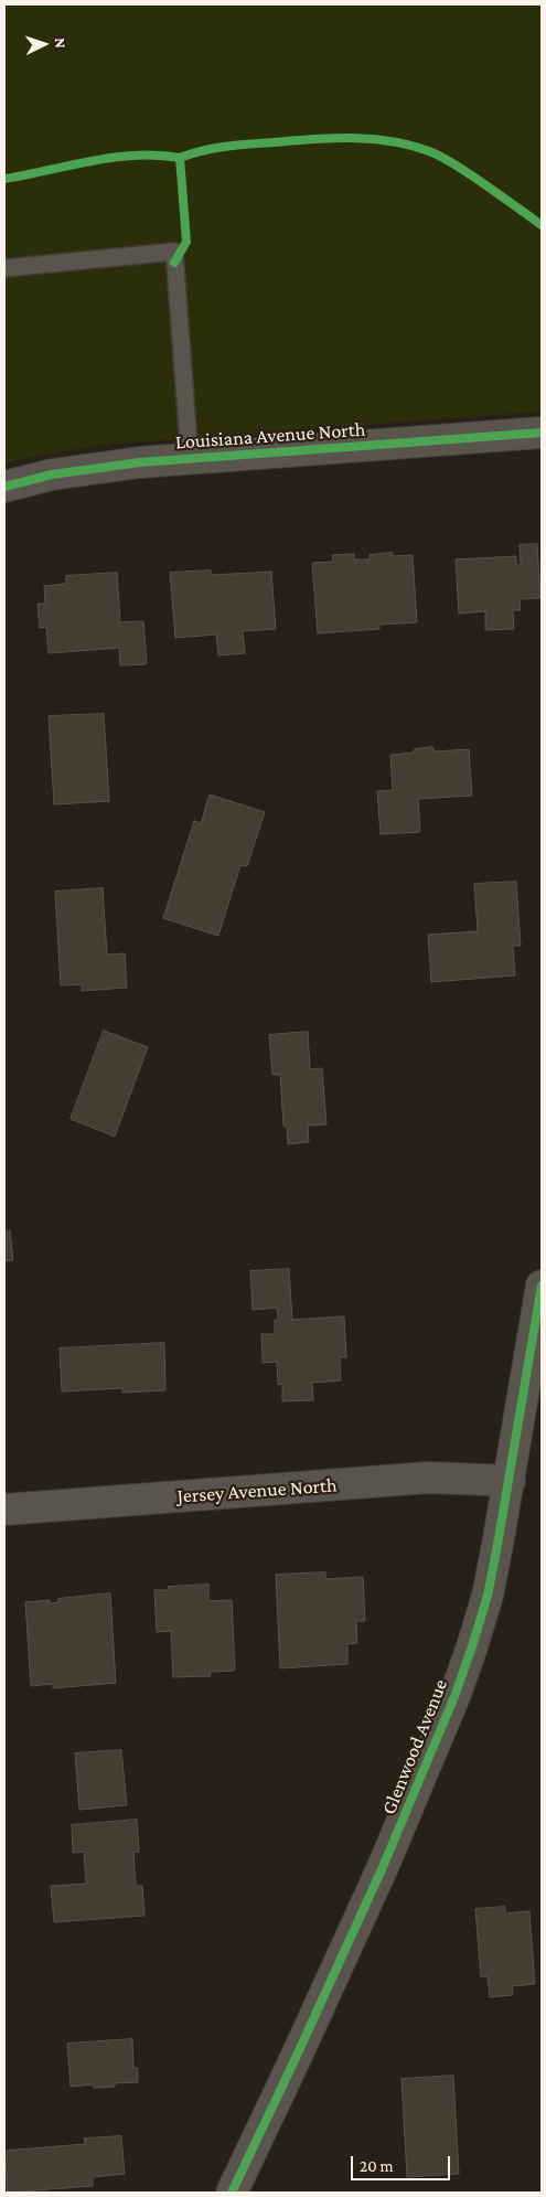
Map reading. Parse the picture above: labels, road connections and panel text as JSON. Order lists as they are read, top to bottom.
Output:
{
  "streets": {
    "street": ["Louisiana Avenue North", "Jersey Avenue North", "Glenwood Avenue"]
  },
  "crossings": [
    ["Jersey Avenue North", "Glenwood Avenue"]
  ],
  "scale_bar": "20 m",
  "north": "right"
}
